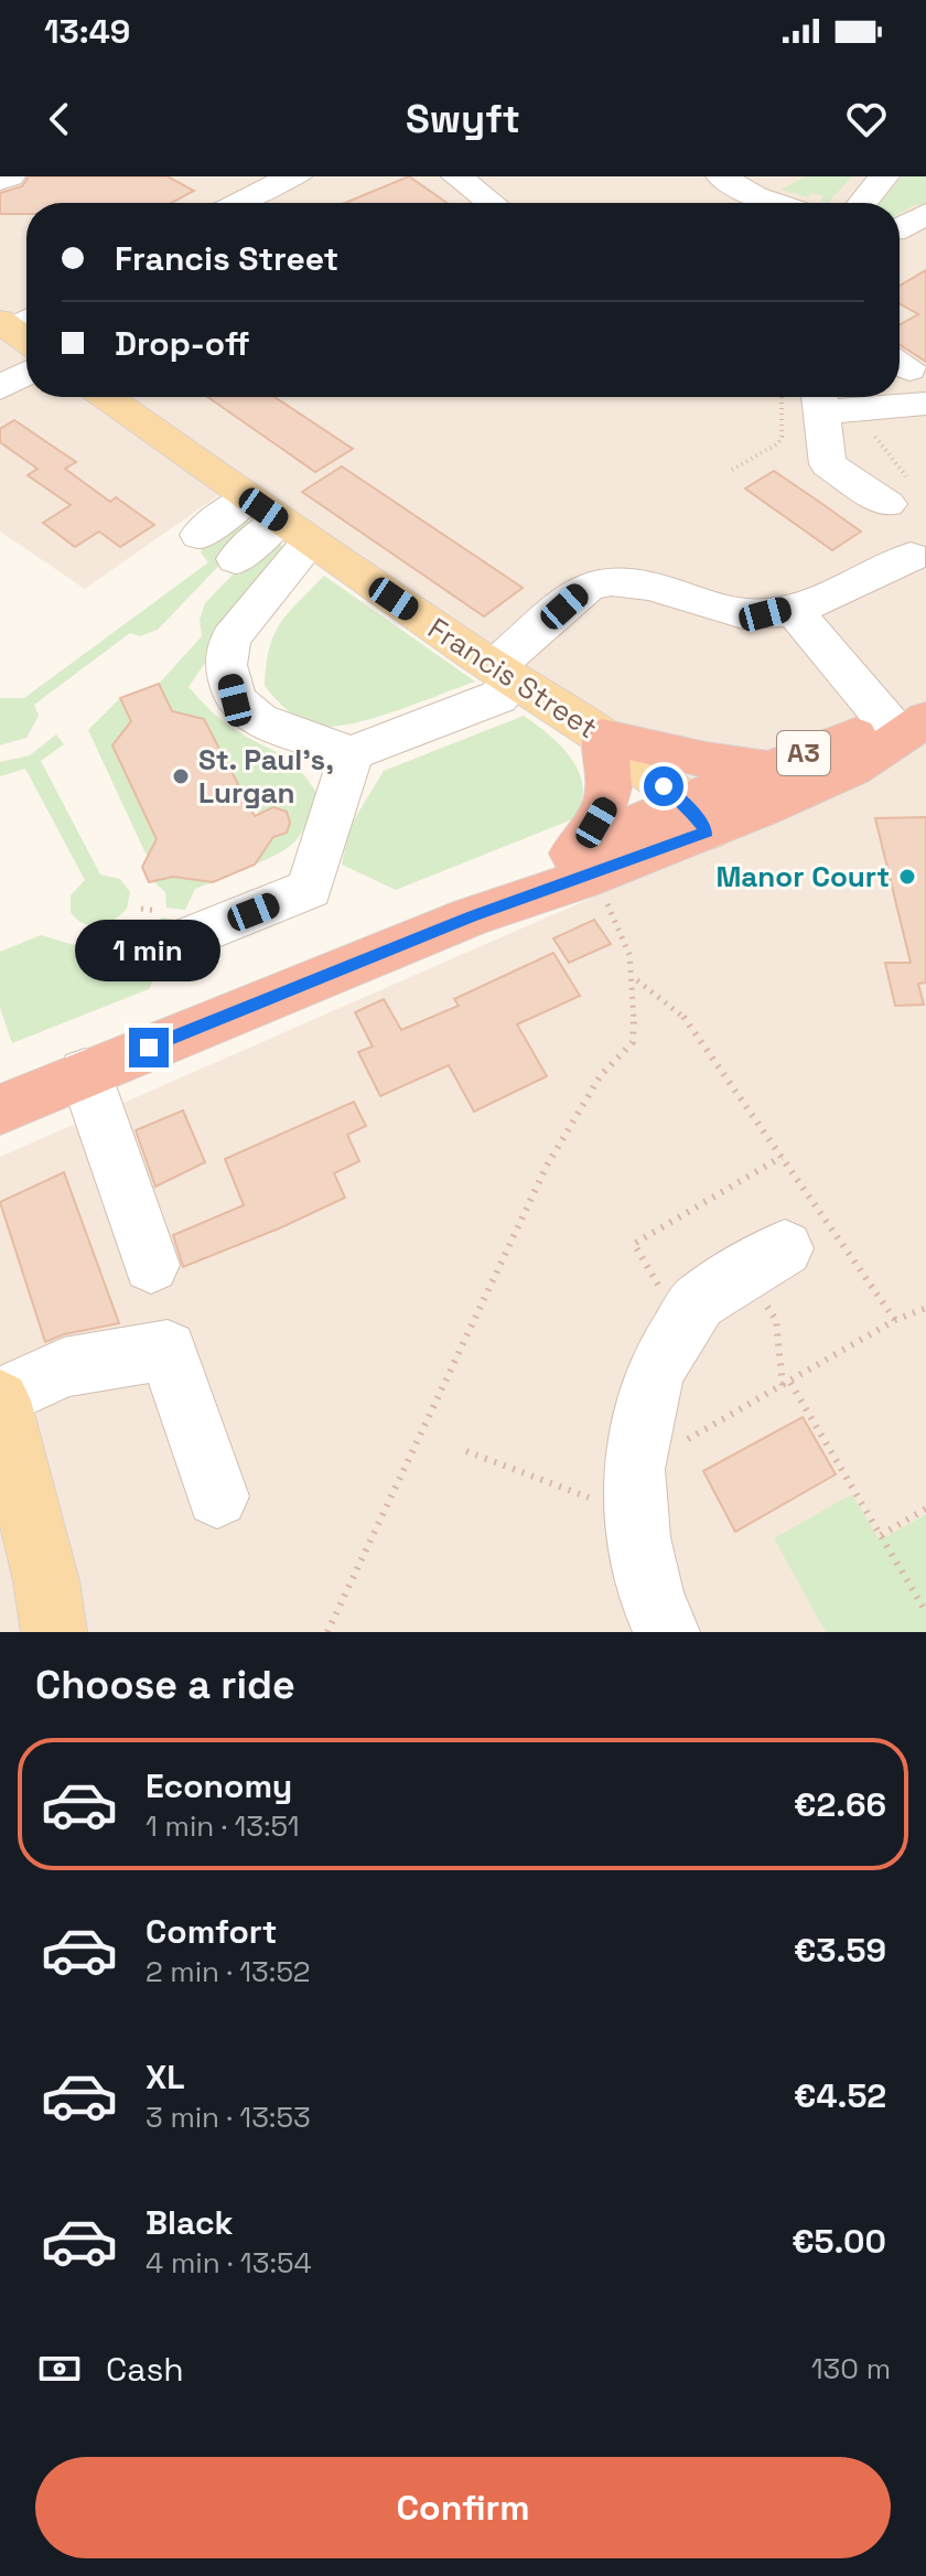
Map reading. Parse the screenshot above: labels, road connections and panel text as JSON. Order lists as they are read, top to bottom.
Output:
{
  "streets": {
    "highway": ["A3"],
    "main road": ["Francis Street"]
  },
  "crossings": [
    ["Francis Street", "A3"]
  ],
  "places": ["St. Paul’s, Lurgan", "Manor Court"],
  "page": {
    "status": "13:49",
    "header": "Swyft",
    "banner": ["Francis Street", "Drop-off"],
    "bubble": "1 min",
    "heading": "Choose a ride",
    "list": [
      {
        "name": "Economy",
        "note": "1 min · 13:51",
        "value": "€2.66"
      },
      {
        "name": "Comfort",
        "note": "2 min · 13:52",
        "value": "€3.59"
      },
      {
        "name": "XL",
        "note": "3 min · 13:53",
        "value": "€4.52"
      },
      {
        "name": "Black",
        "note": "4 min · 13:54",
        "value": "€5.00"
      }
    ],
    "pay": ["Cash", "130 m"],
    "buttons": "Confirm"
  }
}
